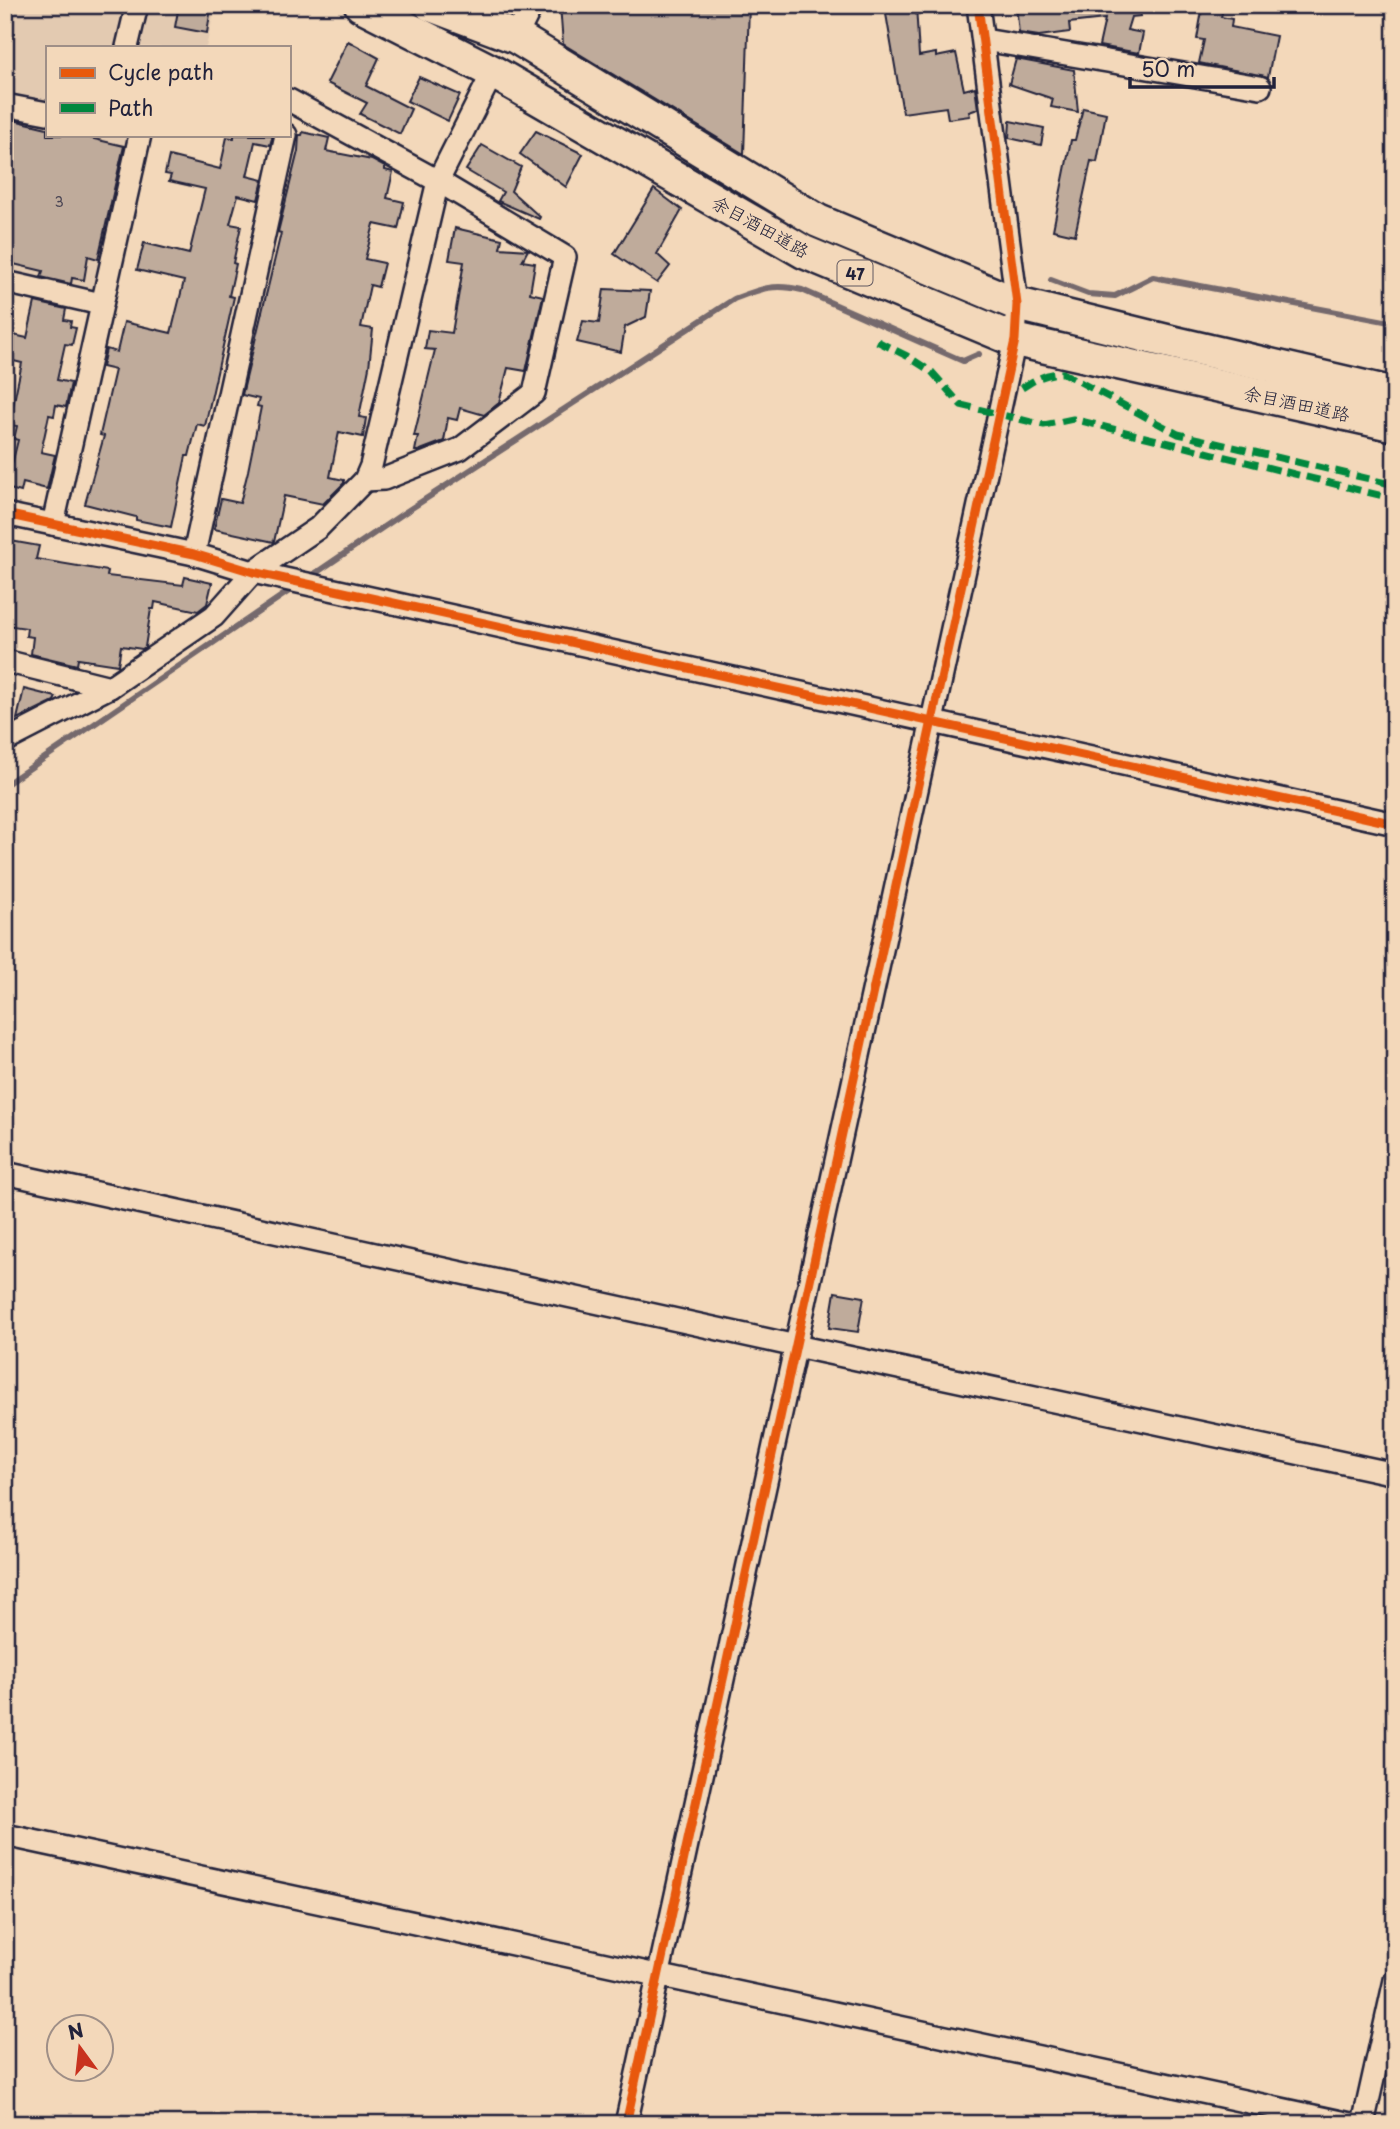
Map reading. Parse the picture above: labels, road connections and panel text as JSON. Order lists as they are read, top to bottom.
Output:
{
  "streets": {
    "highway": ["余目酒田道路", "47"]
  },
  "house_numbers": ["3"],
  "legend": ["Cycle path", "Path"],
  "scale_bar": "50 m",
  "north": "top"
}
